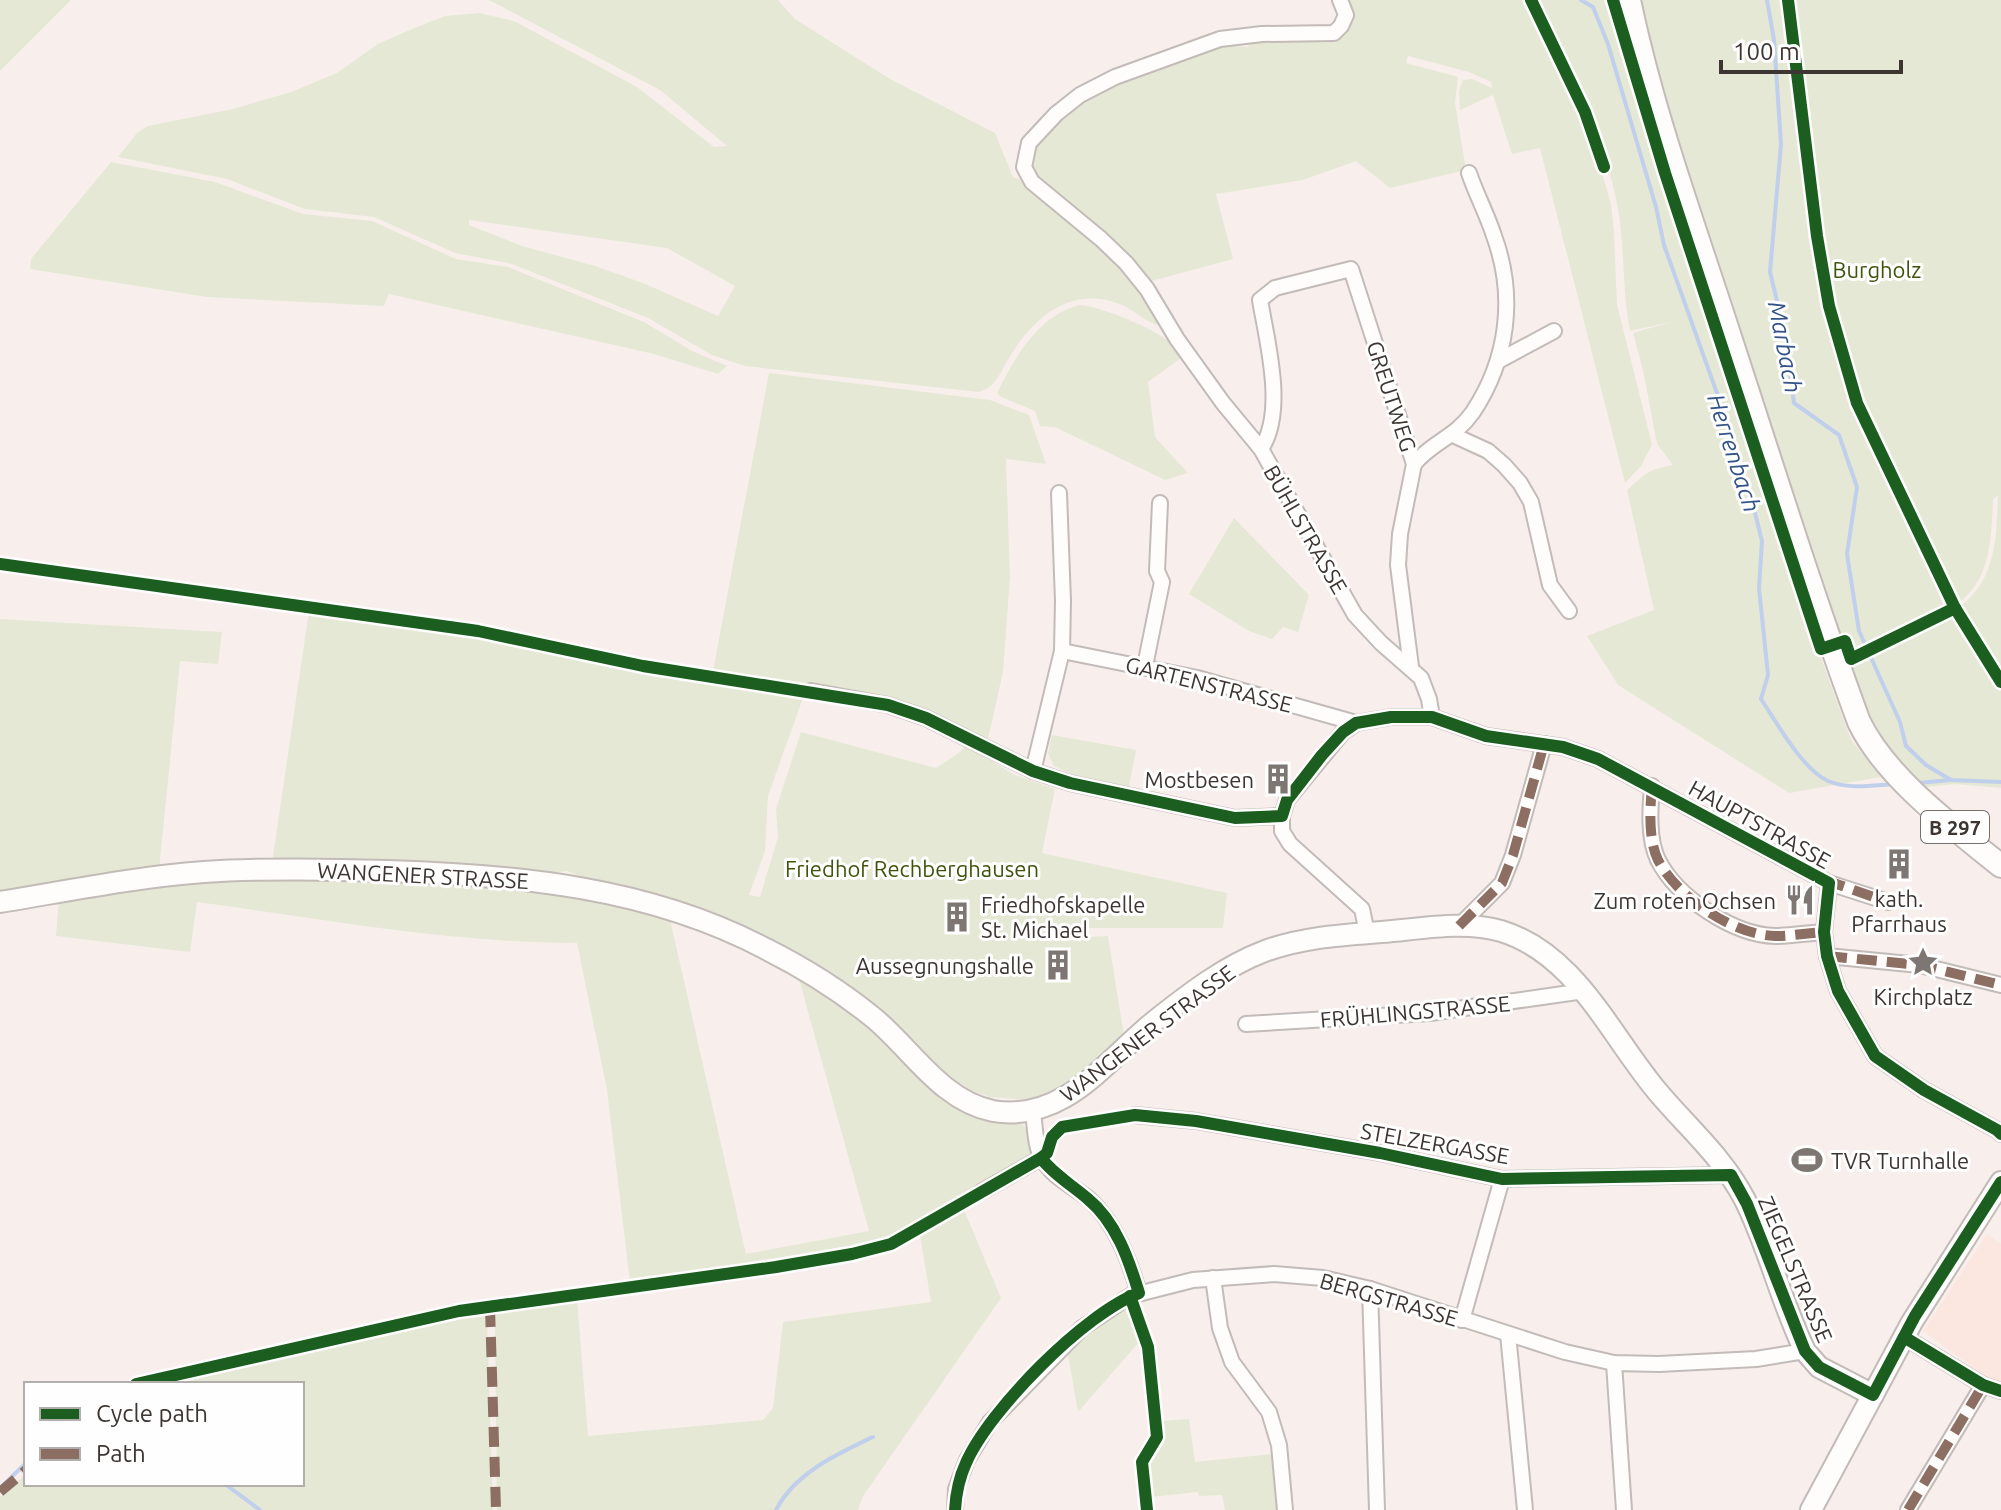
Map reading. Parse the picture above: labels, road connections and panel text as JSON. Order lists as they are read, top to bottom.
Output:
{
  "streets": {
    "main road": ["B 297"],
    "street": [
      "GREUTWEG",
      "BÜHLSTRASSE",
      "GARTENSTRASSE",
      "HAUPTSTRASSE",
      "WANGENER STRASSE",
      "FRÜHLINGSTRASSE",
      "STELZERGASSE",
      "ZIEGELSTRASSE",
      "BERGSTRASSE"
    ]
  },
  "crossings": [
    ["GREUTWEG", "BÜHLSTRASSE"],
    ["BÜHLSTRASSE", "GARTENSTRASSE"],
    ["BÜHLSTRASSE", "HAUPTSTRASSE"],
    ["BÜHLSTRASSE", "WANGENER STRASSE"],
    ["BÜHLSTRASSE", "ZIEGELSTRASSE"],
    ["GARTENSTRASSE", "HAUPTSTRASSE"],
    ["GARTENSTRASSE", "WANGENER STRASSE"],
    ["GARTENSTRASSE", "ZIEGELSTRASSE"],
    ["HAUPTSTRASSE", "WANGENER STRASSE"],
    ["HAUPTSTRASSE", "ZIEGELSTRASSE"],
    ["WANGENER STRASSE", "ZIEGELSTRASSE"],
    ["FRÜHLINGSTRASSE", "ZIEGELSTRASSE"],
    ["STELZERGASSE", "ZIEGELSTRASSE"],
    ["ZIEGELSTRASSE", "BERGSTRASSE"]
  ],
  "water": ["Marbach", "Herrenbach"],
  "parks": ["Burgholz", "Friedhof Rechberghausen"],
  "places": {
    "building": [
      "Mostbesen",
      "kath. Pfarrhaus",
      "Friedhofskapelle St. Michael",
      "Aussegnungshalle"
    ],
    "restaurant": ["Zum roten Ochsen"],
    "place": ["Kirchplatz"],
    "sports": ["TVR Turnhalle"]
  },
  "legend": ["Cycle path", "Path"],
  "scale_bar": "100 m"
}
